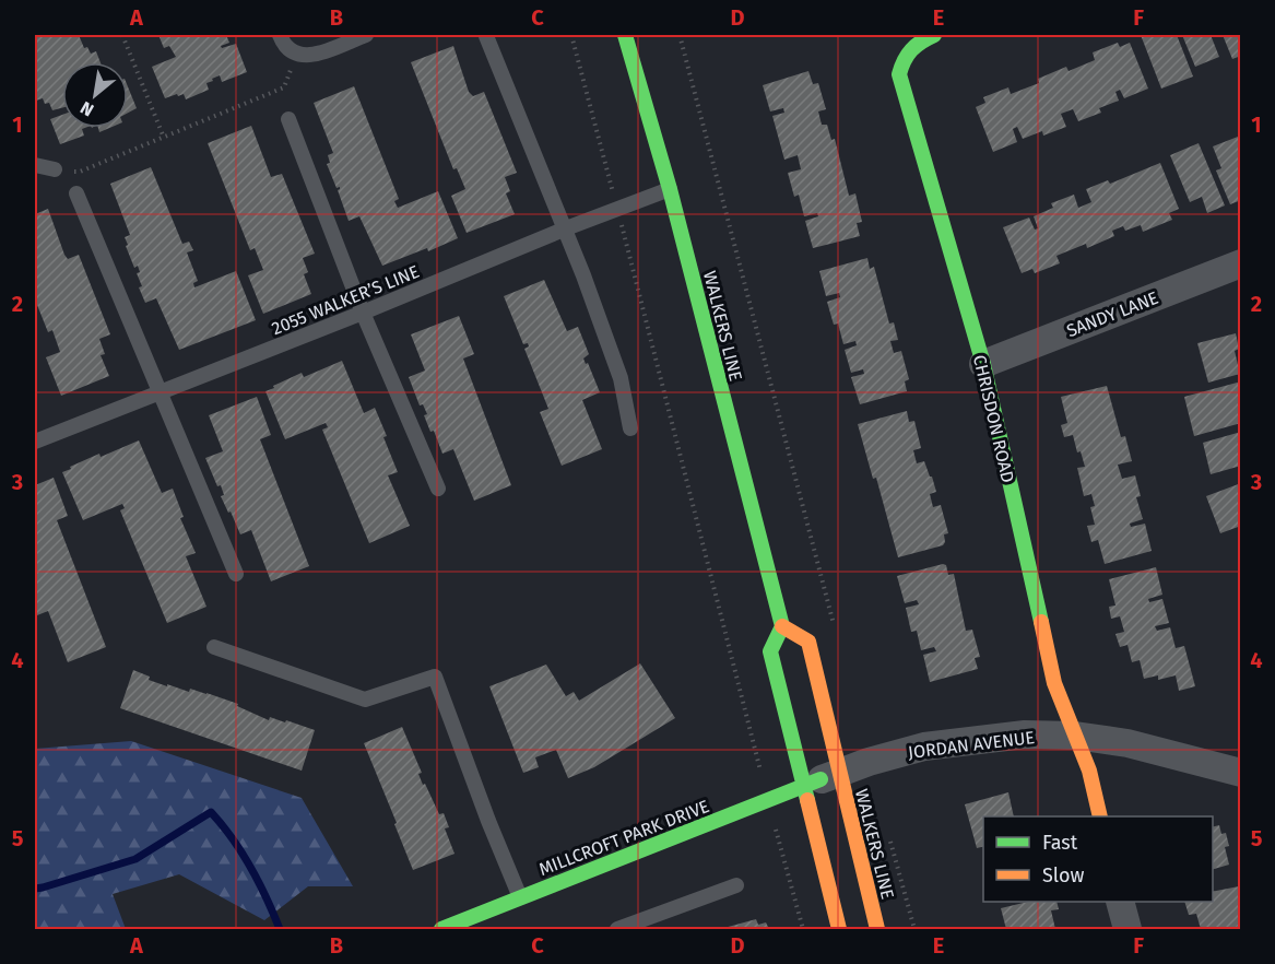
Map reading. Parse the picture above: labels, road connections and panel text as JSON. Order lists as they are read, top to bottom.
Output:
{
  "streets": {
    "main road": ["WALKERS LINE", "CHRISDON ROAD", "MILLCROFT PARK DRIVE"],
    "street": ["SANDY LANE", "JORDAN AVENUE"],
    "lane": ["2055 WALKER’S LINE"]
  },
  "crossings": [
    ["2055 WALKER’S LINE", "WALKERS LINE"],
    ["SANDY LANE", "CHRISDON ROAD"],
    ["WALKERS LINE", "JORDAN AVENUE"],
    ["WALKERS LINE", "MILLCROFT PARK DRIVE"],
    ["CHRISDON ROAD", "JORDAN AVENUE"],
    ["JORDAN AVENUE", "MILLCROFT PARK DRIVE"]
  ],
  "legend": ["Fast", "Slow"],
  "north": "bottom left",
  "grid": {
    "columns": [
      "A",
      "B",
      "C",
      "D",
      "E",
      "F"
    ],
    "rows": [
      "1",
      "2",
      "3",
      "4",
      "5"
    ]
  }
}
